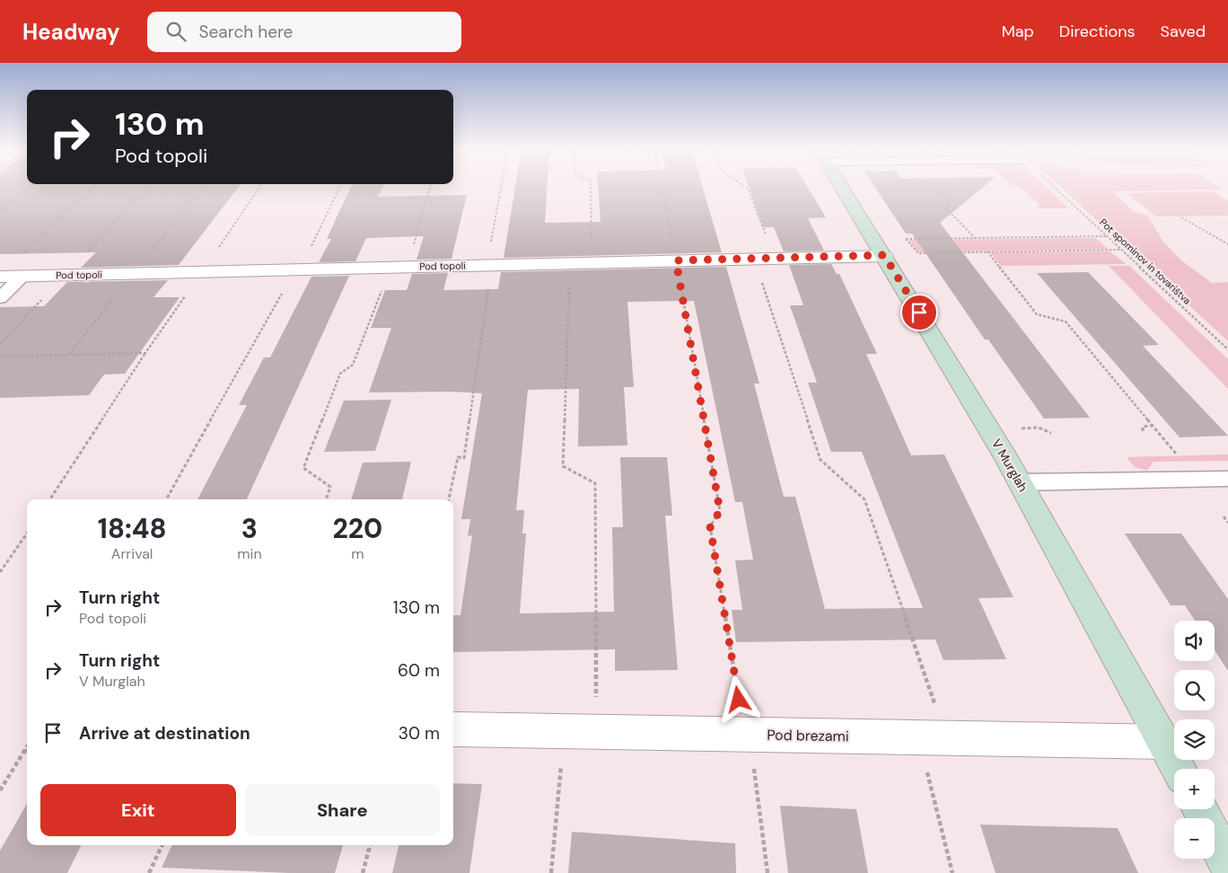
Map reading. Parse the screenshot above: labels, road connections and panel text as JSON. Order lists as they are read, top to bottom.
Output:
{
  "streets": {
    "street": ["Pod topoli", "V Murglah", "Pod brezami"],
    "path": ["Pot spominov in tovarištva"]
  },
  "crossings": [
    ["Pod topoli", "V Murglah"],
    ["V Murglah", "Pod brezami"]
  ],
  "page": {
    "header": "Headway",
    "search": "Search here",
    "nav": ["Map", "Directions", "Saved"],
    "turn": ["130 m", "Pod topoli"],
    "eta": [
      "18:48",
      "Arrival",
      "3",
      "min",
      "220",
      "m"
    ],
    "list": [
      {
        "name": "Turn right",
        "note": "Pod topoli",
        "value": "130 m"
      },
      {
        "name": "Turn right",
        "note": "V Murglah",
        "value": "60 m"
      },
      {
        "name": "Arrive at destination",
        "value": "30 m"
      }
    ],
    "map_buttons": ["+", "−"],
    "buttons": ["Exit", "Share"]
  }
}
